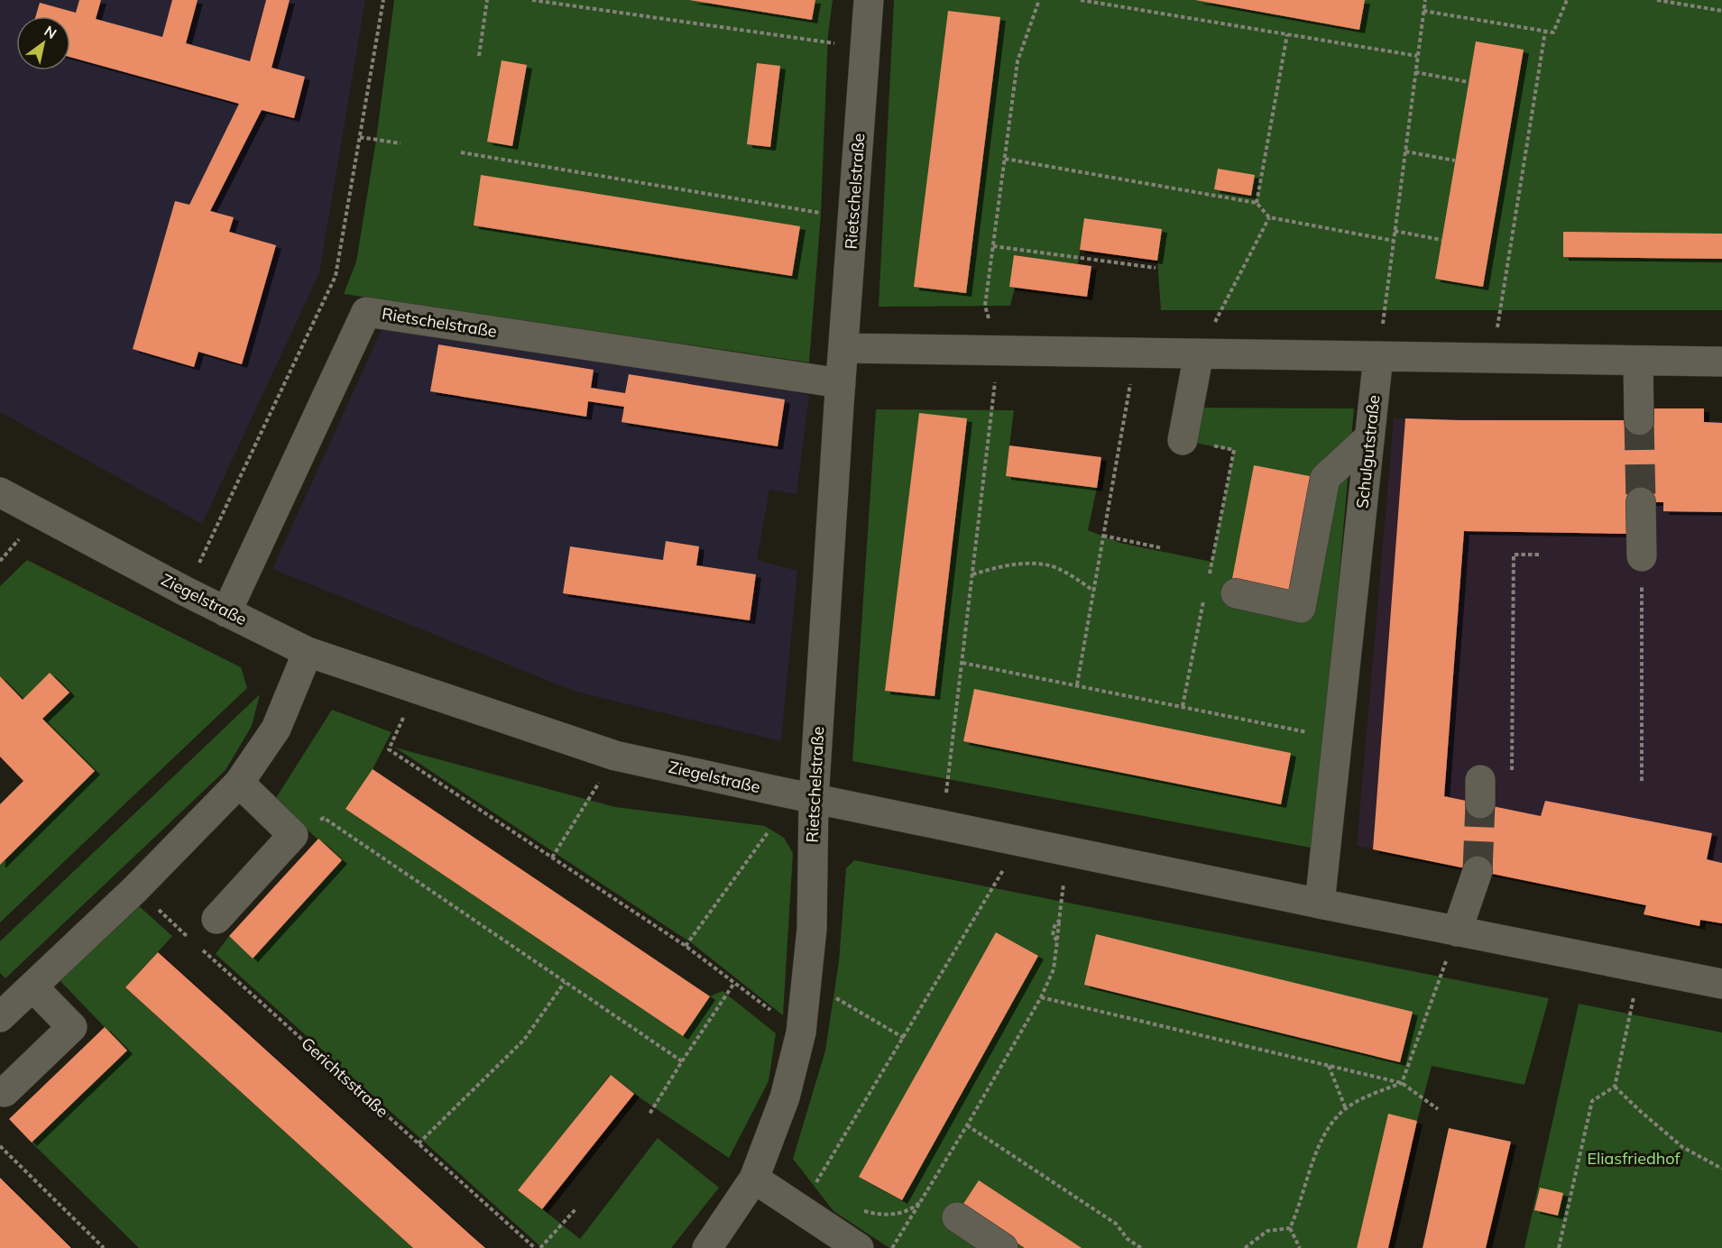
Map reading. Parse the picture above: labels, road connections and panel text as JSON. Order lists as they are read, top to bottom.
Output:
{
  "streets": {
    "street": ["Rietschelstraße", "Schulgutstraße", "Ziegelstraße"],
    "path": ["Gerichtsstraße"]
  },
  "crossings": [
    ["Rietschelstraße", "Ziegelstraße"],
    ["Schulgutstraße", "Ziegelstraße"]
  ],
  "parks": ["Eliasfriedhof"],
  "north": "top right"
}
